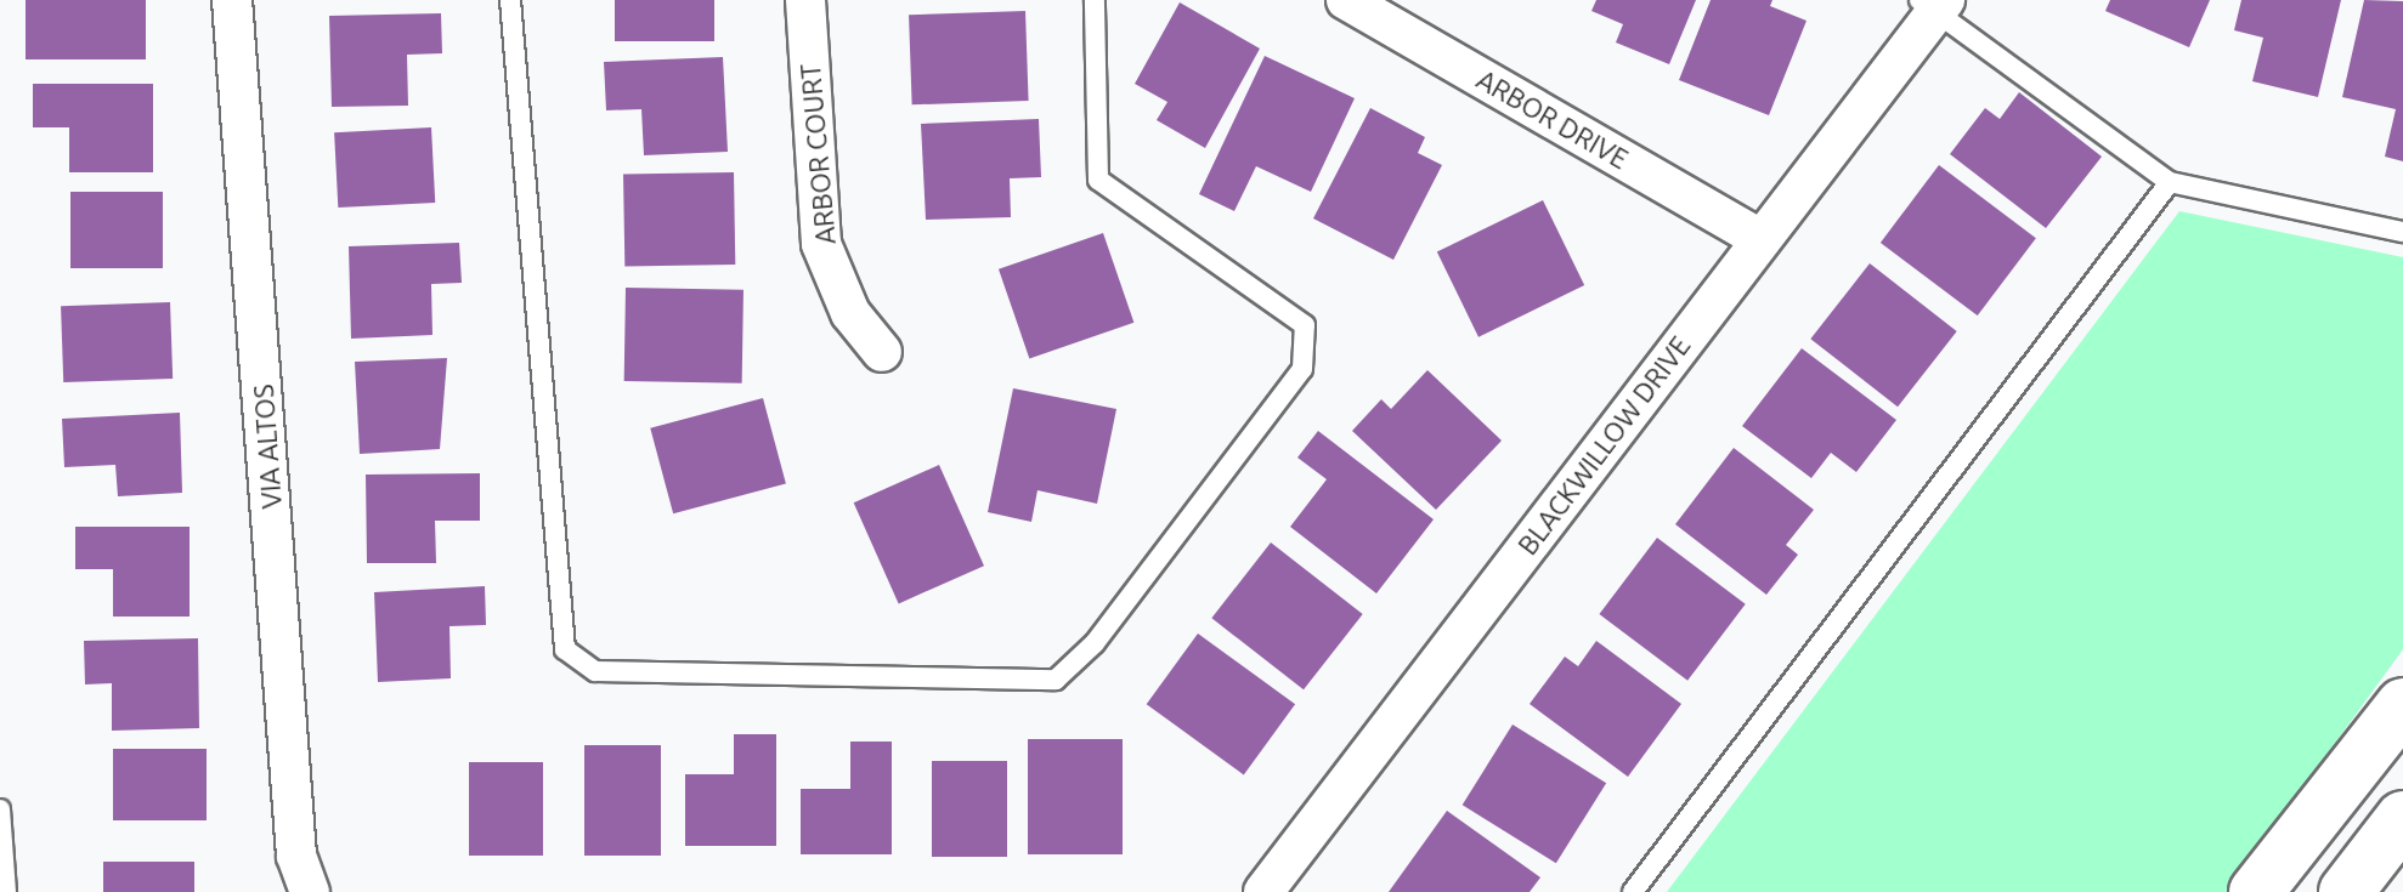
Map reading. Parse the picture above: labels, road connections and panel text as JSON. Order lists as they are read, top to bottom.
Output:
{
  "streets": {
    "street": [
      "ARBOR DRIVE",
      "ARBOR COURT",
      "BLACKWILLOW DRIVE",
      "VIA ALTOS"
    ]
  },
  "crossings": [
    ["ARBOR DRIVE", "BLACKWILLOW DRIVE"]
  ]
}
